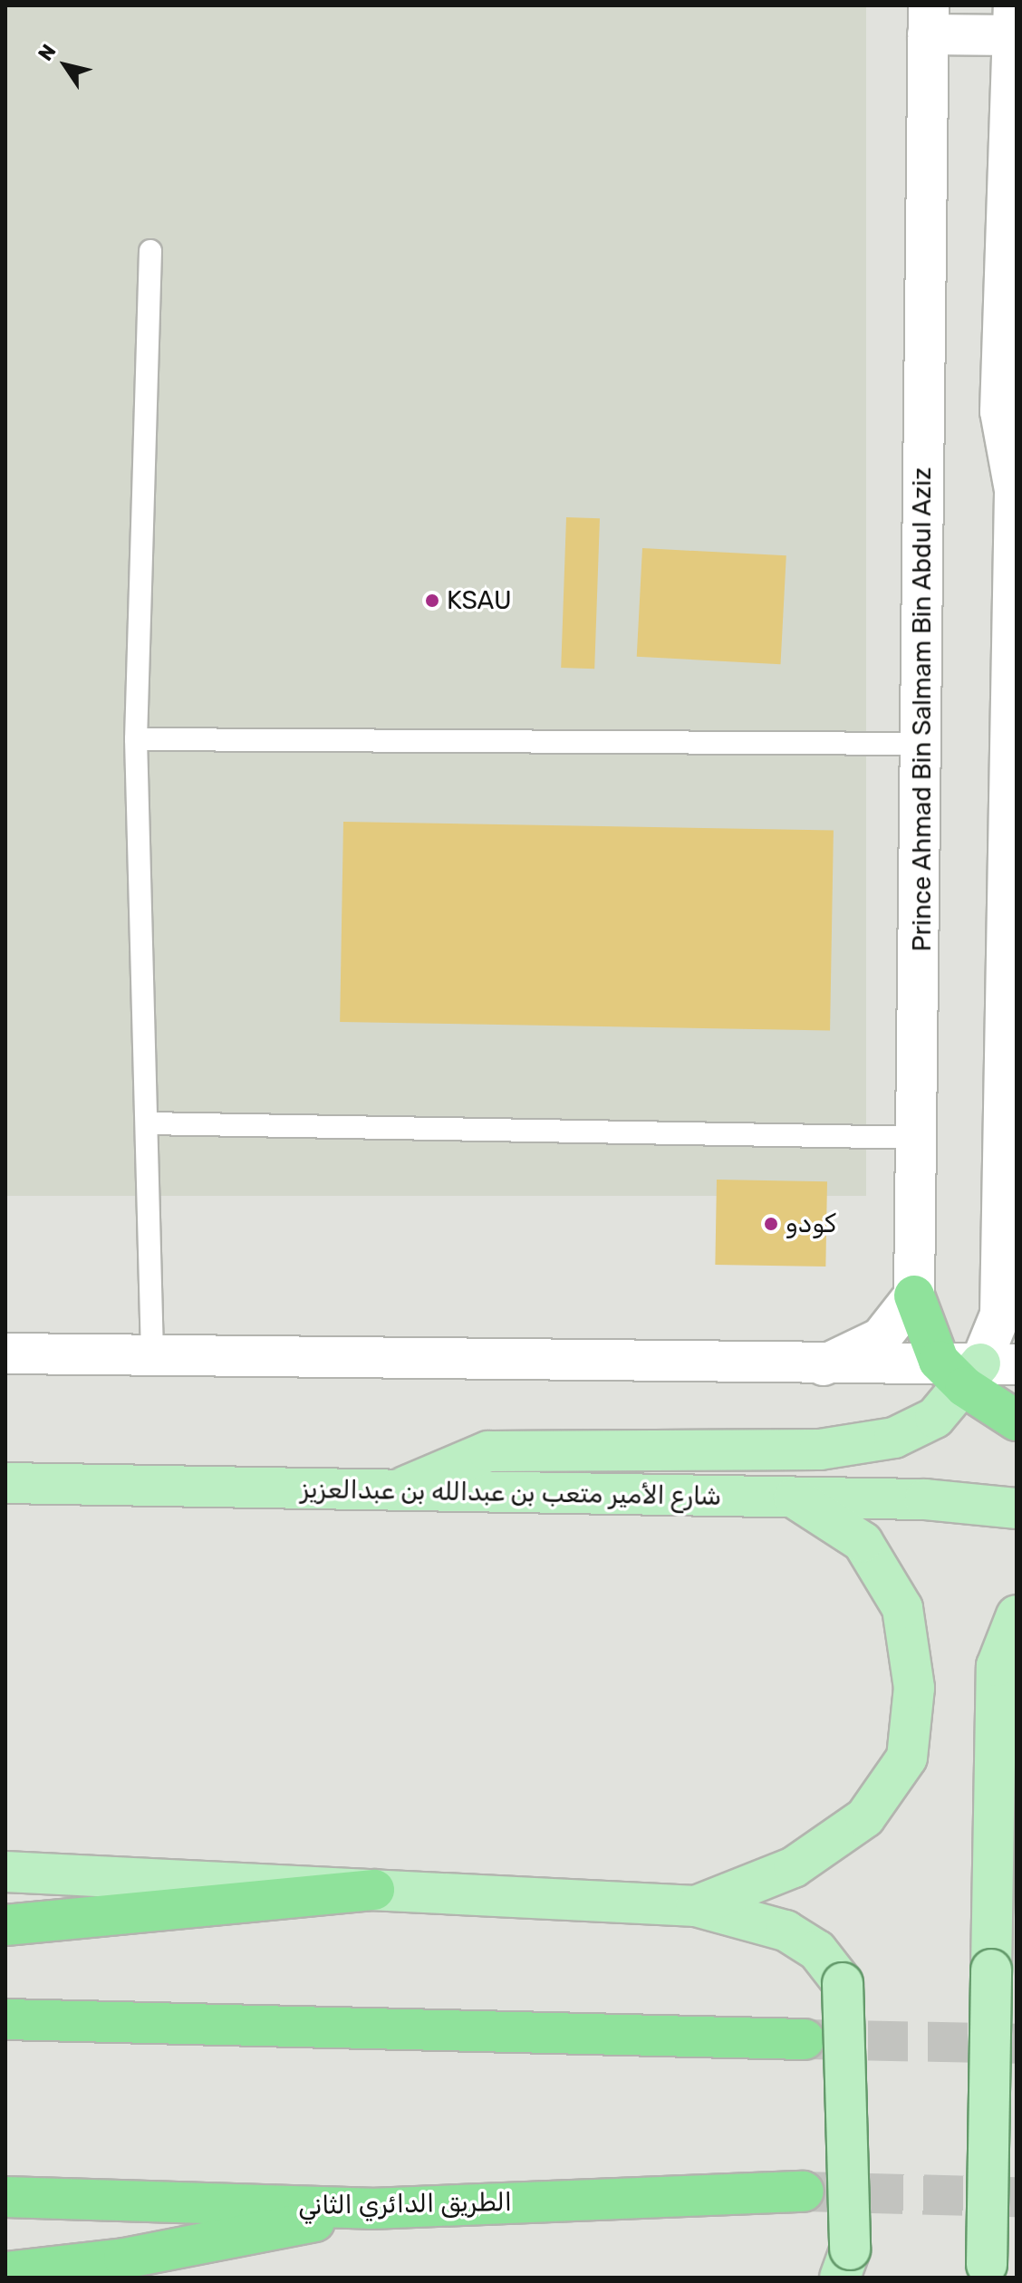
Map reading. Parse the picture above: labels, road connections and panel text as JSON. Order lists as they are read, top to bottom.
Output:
{
  "streets": {
    "highway": ["الطريق الدائري الثاني"],
    "main road": ["Prince Ahmad Bin Salmam Bin Abdul Aziz", "شارع الأمير متعب بن عبدالله بن عبدالعزيز"]
  },
  "places": ["KSAU", "كودو"],
  "north": "top left"
}
